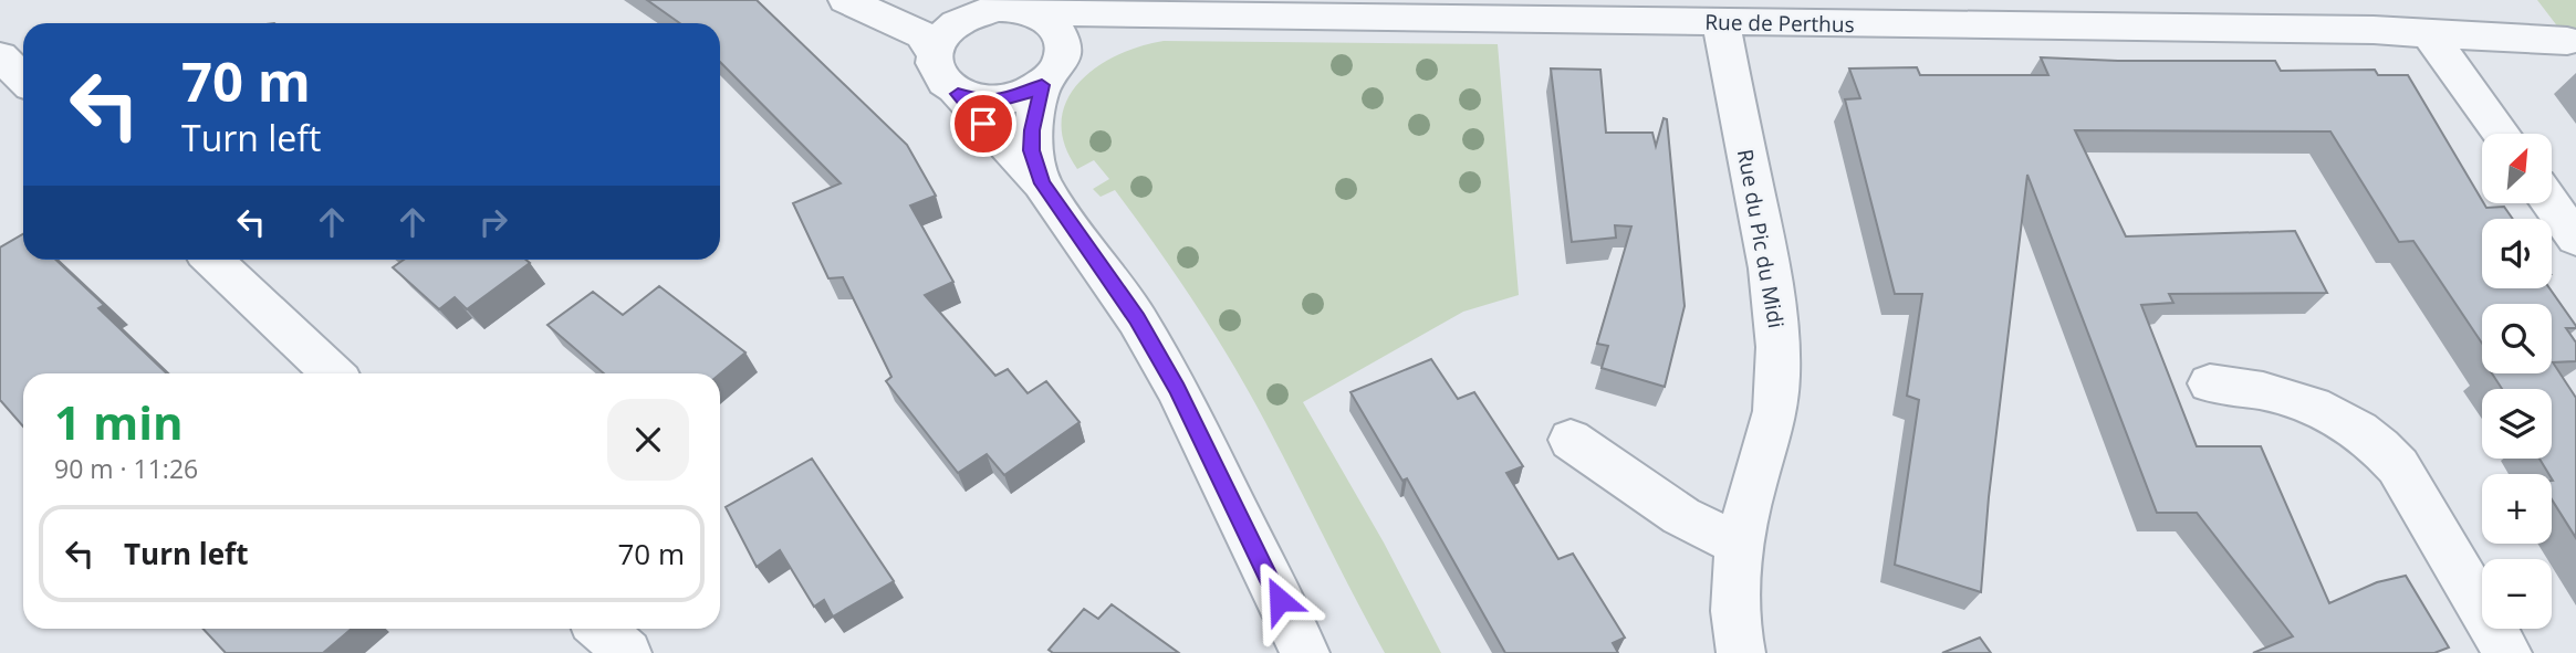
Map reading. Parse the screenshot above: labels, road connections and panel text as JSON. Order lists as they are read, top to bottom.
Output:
{
  "streets": {
    "street": ["Rue de Perthus", "Rue du Pic du Midi"]
  },
  "crossings": [
    ["Rue de Perthus", "Rue du Pic du Midi"]
  ],
  "north": "top right",
  "page": {
    "turn": ["70 m", "Turn left"],
    "map_buttons": ["+", "−"],
    "heading": ["1 min", "90 m · 11:26"],
    "list": [
      {
        "name": "Turn left",
        "value": "70 m"
      }
    ]
  }
}
